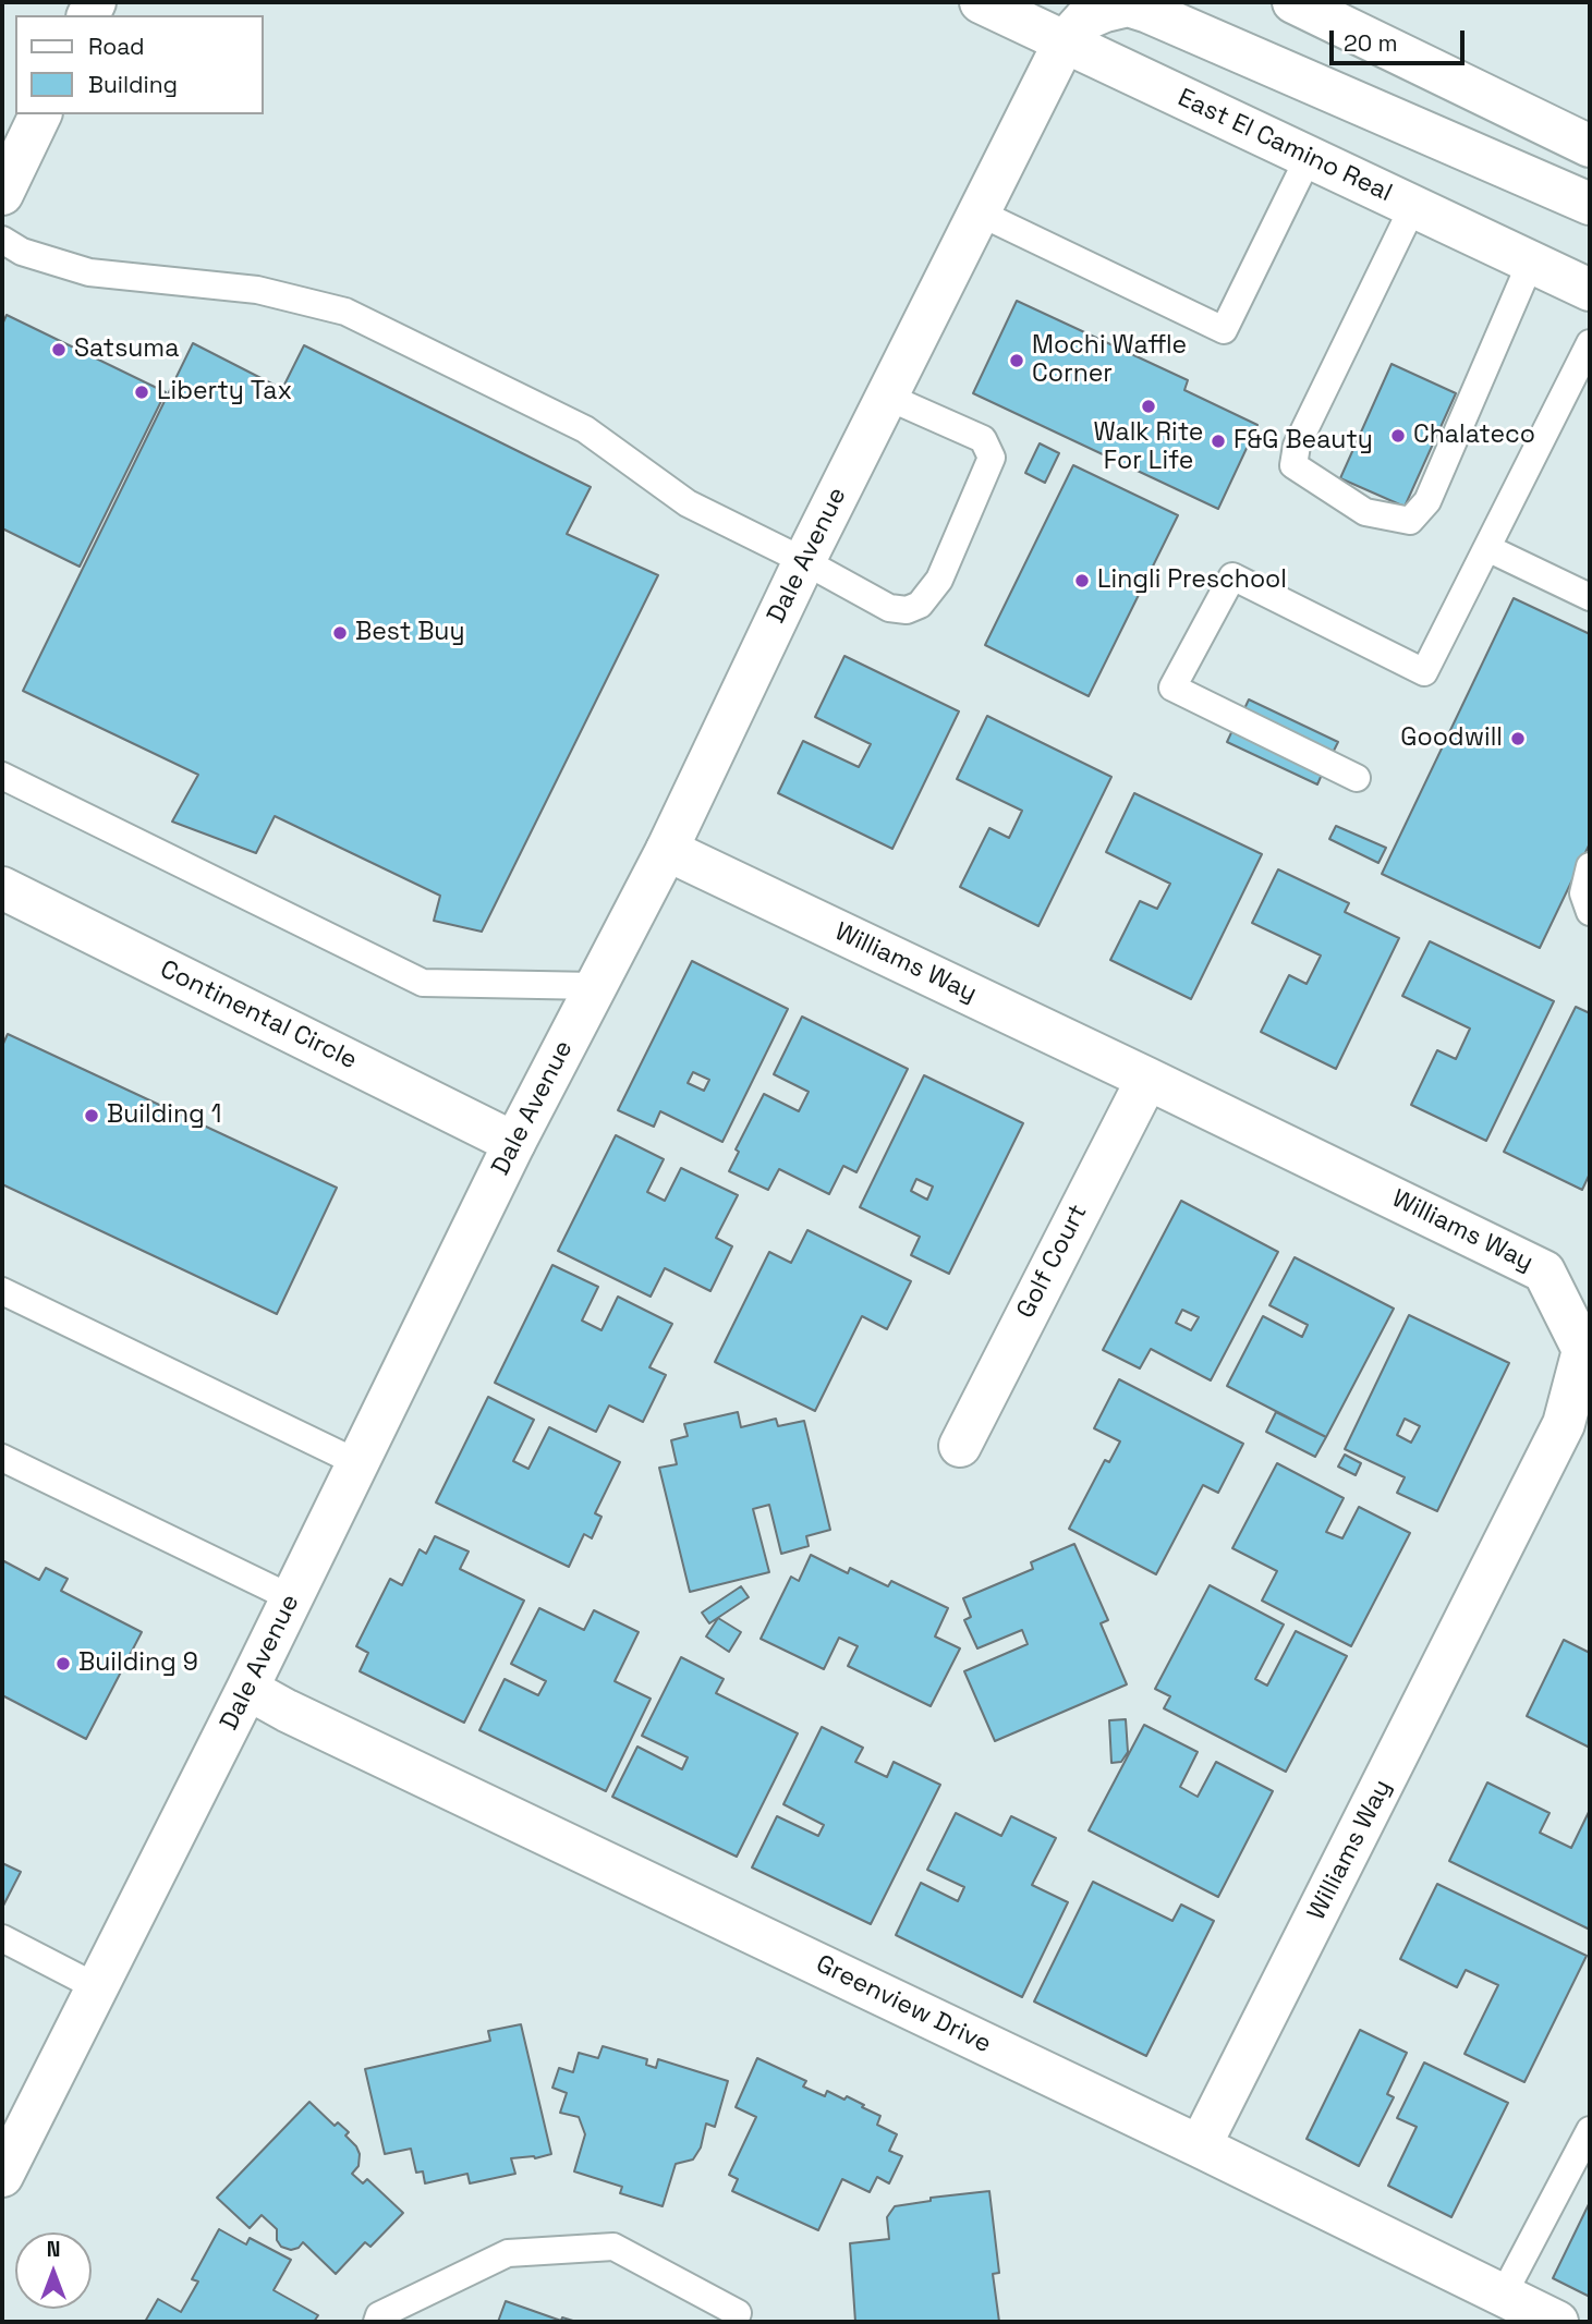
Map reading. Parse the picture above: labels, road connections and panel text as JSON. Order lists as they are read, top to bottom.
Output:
{
  "streets": {
    "street": [
      "East El Camino Real",
      "Dale Avenue",
      "Williams Way",
      "Continental Circle",
      "Golf Court",
      "Greenview Drive"
    ]
  },
  "crossings": [
    ["East El Camino Real", "Dale Avenue"],
    ["Dale Avenue", "Williams Way"],
    ["Dale Avenue", "Continental Circle"],
    ["Dale Avenue", "Greenview Drive"],
    ["Williams Way", "Golf Court"],
    ["Williams Way", "Greenview Drive"]
  ],
  "places": [
    "Satsuma",
    "Mochi Waffle Corner",
    "Liberty Tax",
    "Walk Rite For Life",
    "Chalateco",
    "F&G Beauty",
    "Lingli Preschool",
    "Best Buy",
    "Goodwill",
    "Building 1",
    "Building 9"
  ],
  "legend": ["Road", "Building"],
  "scale_bar": "20 m",
  "north": "top"
}
